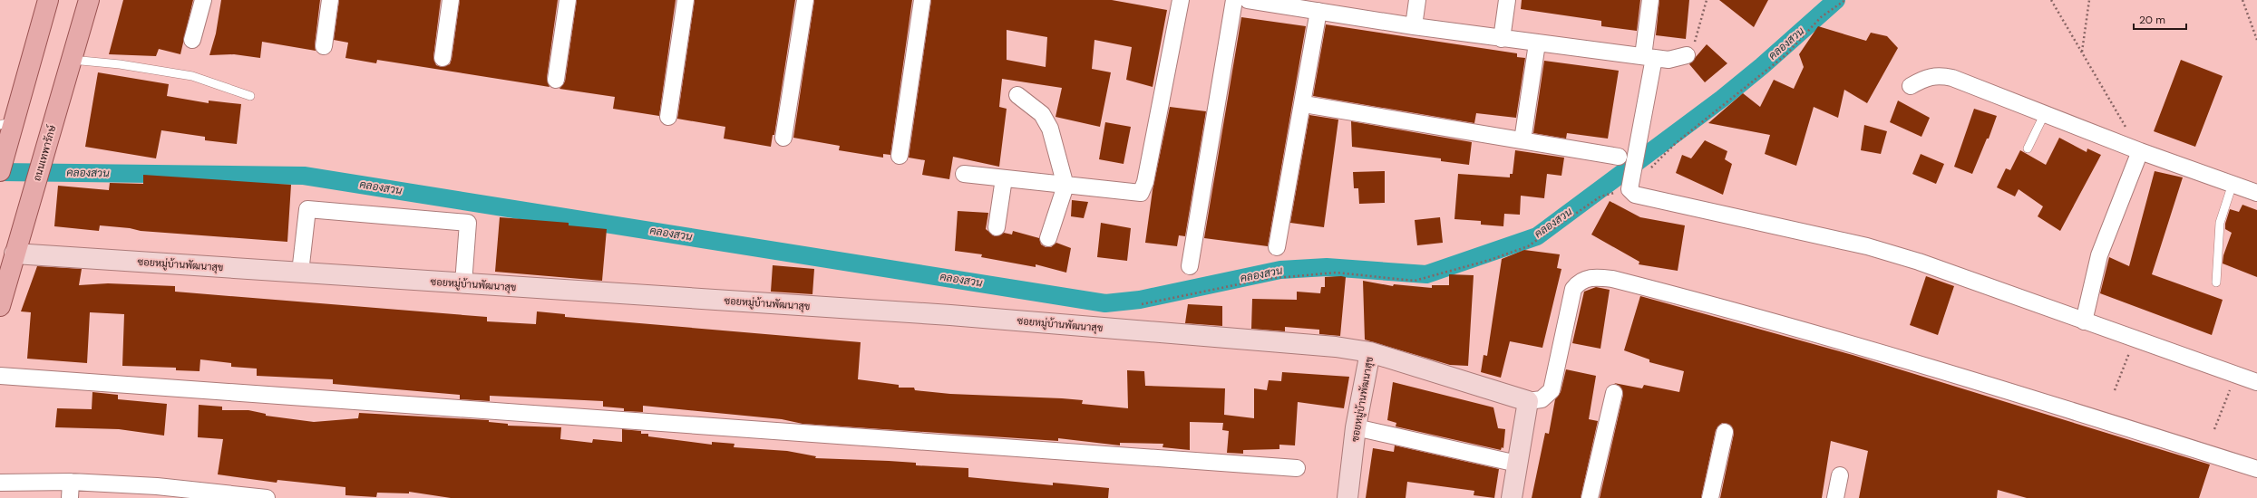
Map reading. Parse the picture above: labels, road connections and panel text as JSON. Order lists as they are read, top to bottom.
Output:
{
  "streets": {
    "main road": ["ถนนเทพารักษ์"],
    "street": ["ซอยหมู่บ้านพัฒนาสุข"]
  },
  "crossings": [
    ["ถนนเทพารักษ์", "ซอยหมู่บ้านพัฒนาสุข"]
  ],
  "water": ["คลองสวน"],
  "scale_bar": "20 m"
}
